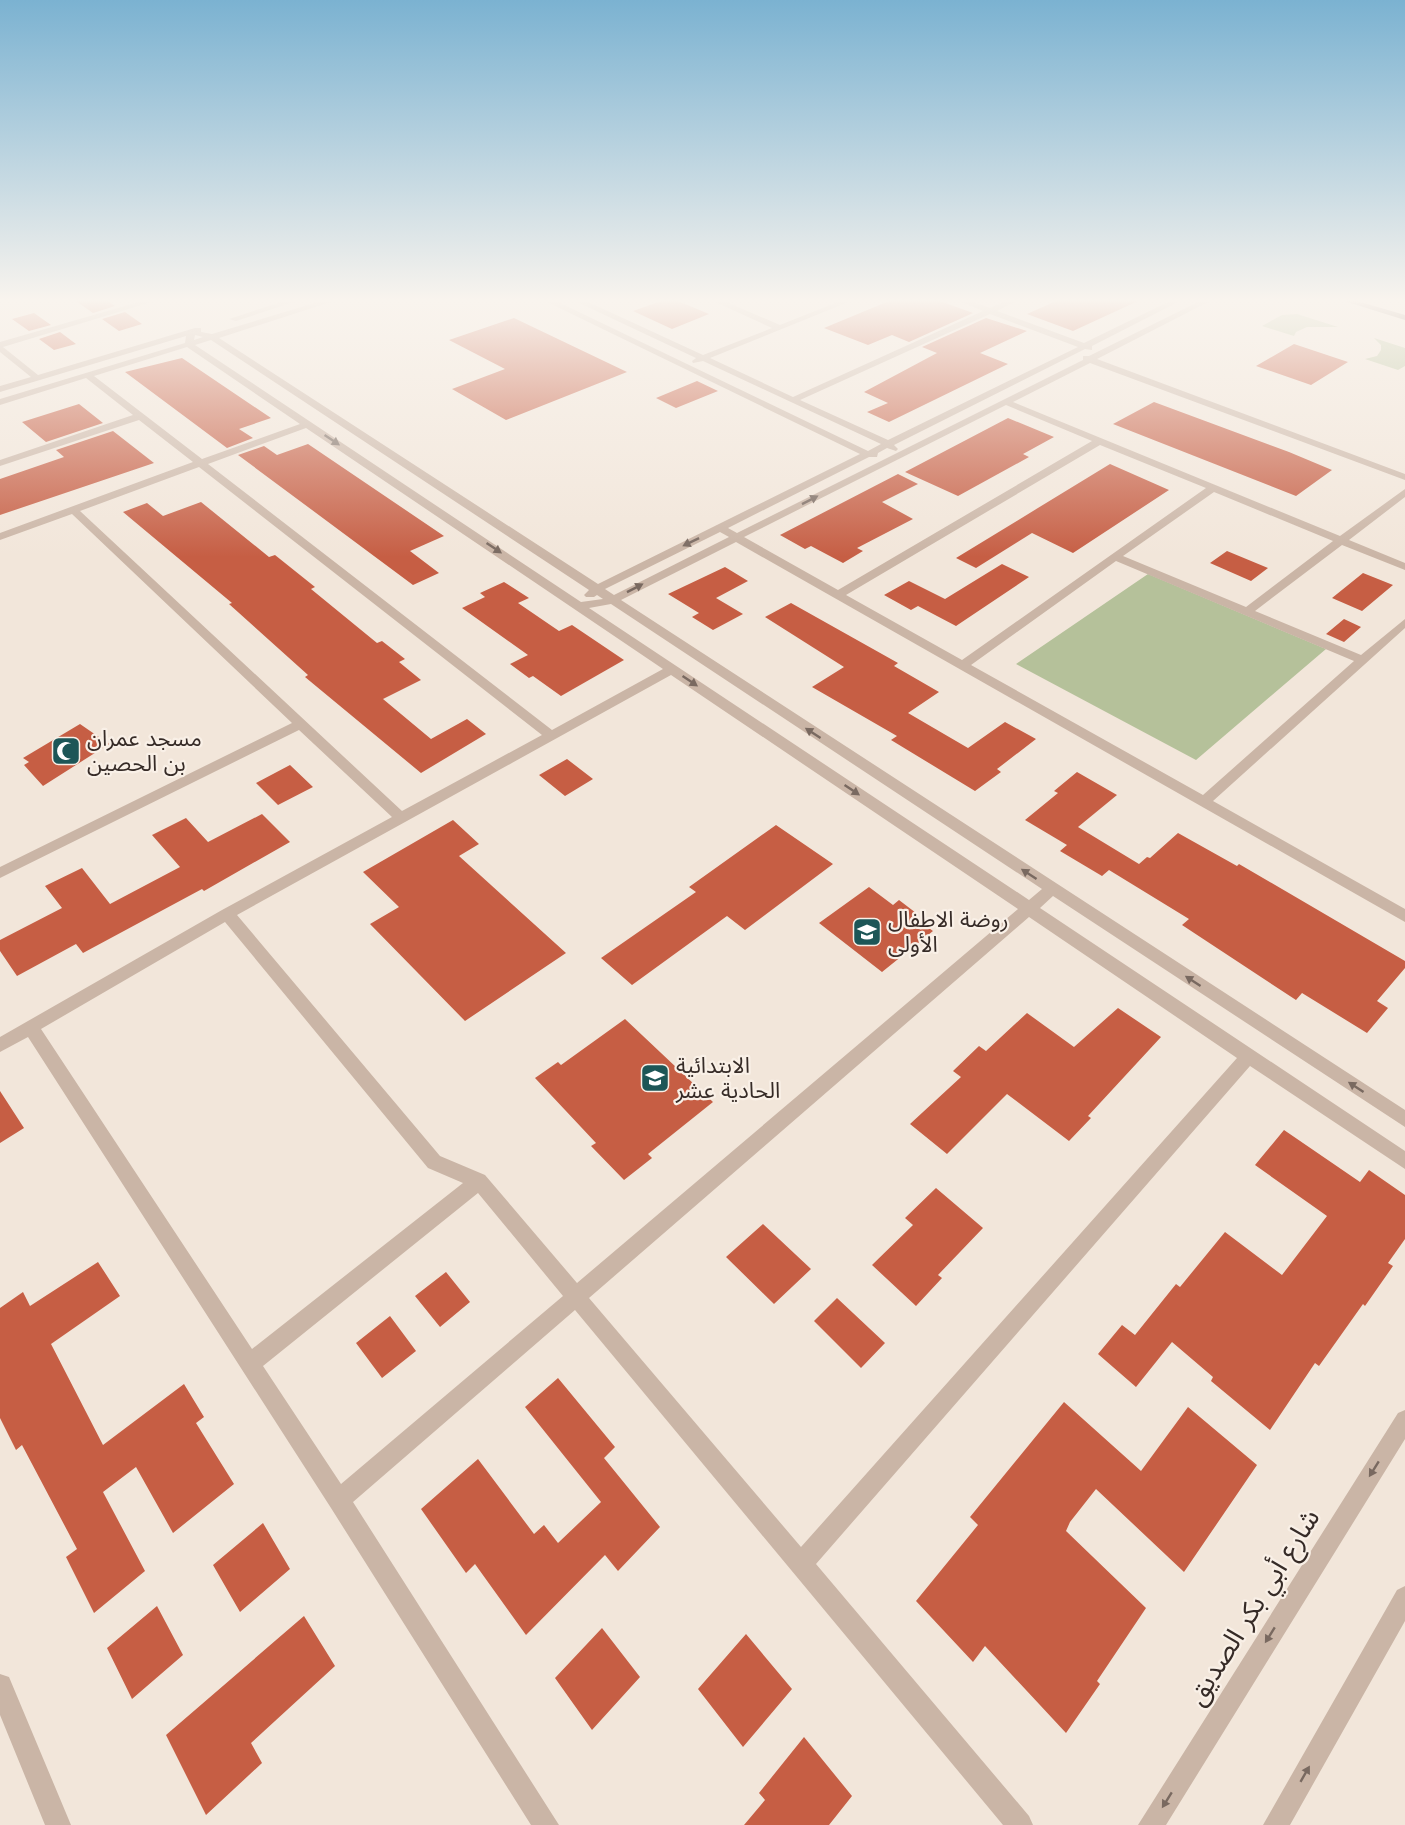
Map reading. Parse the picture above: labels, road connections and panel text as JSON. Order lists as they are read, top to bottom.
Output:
{
  "streets": {
    "street": ["شارع أبي بكر الصديق"]
  },
  "places": {
    "mosque": ["مسجد عمران بن الحصين"],
    "school or university": ["روضة الاطفال الأولى", "الابتدائية الحادية عشر"]
  }
}
